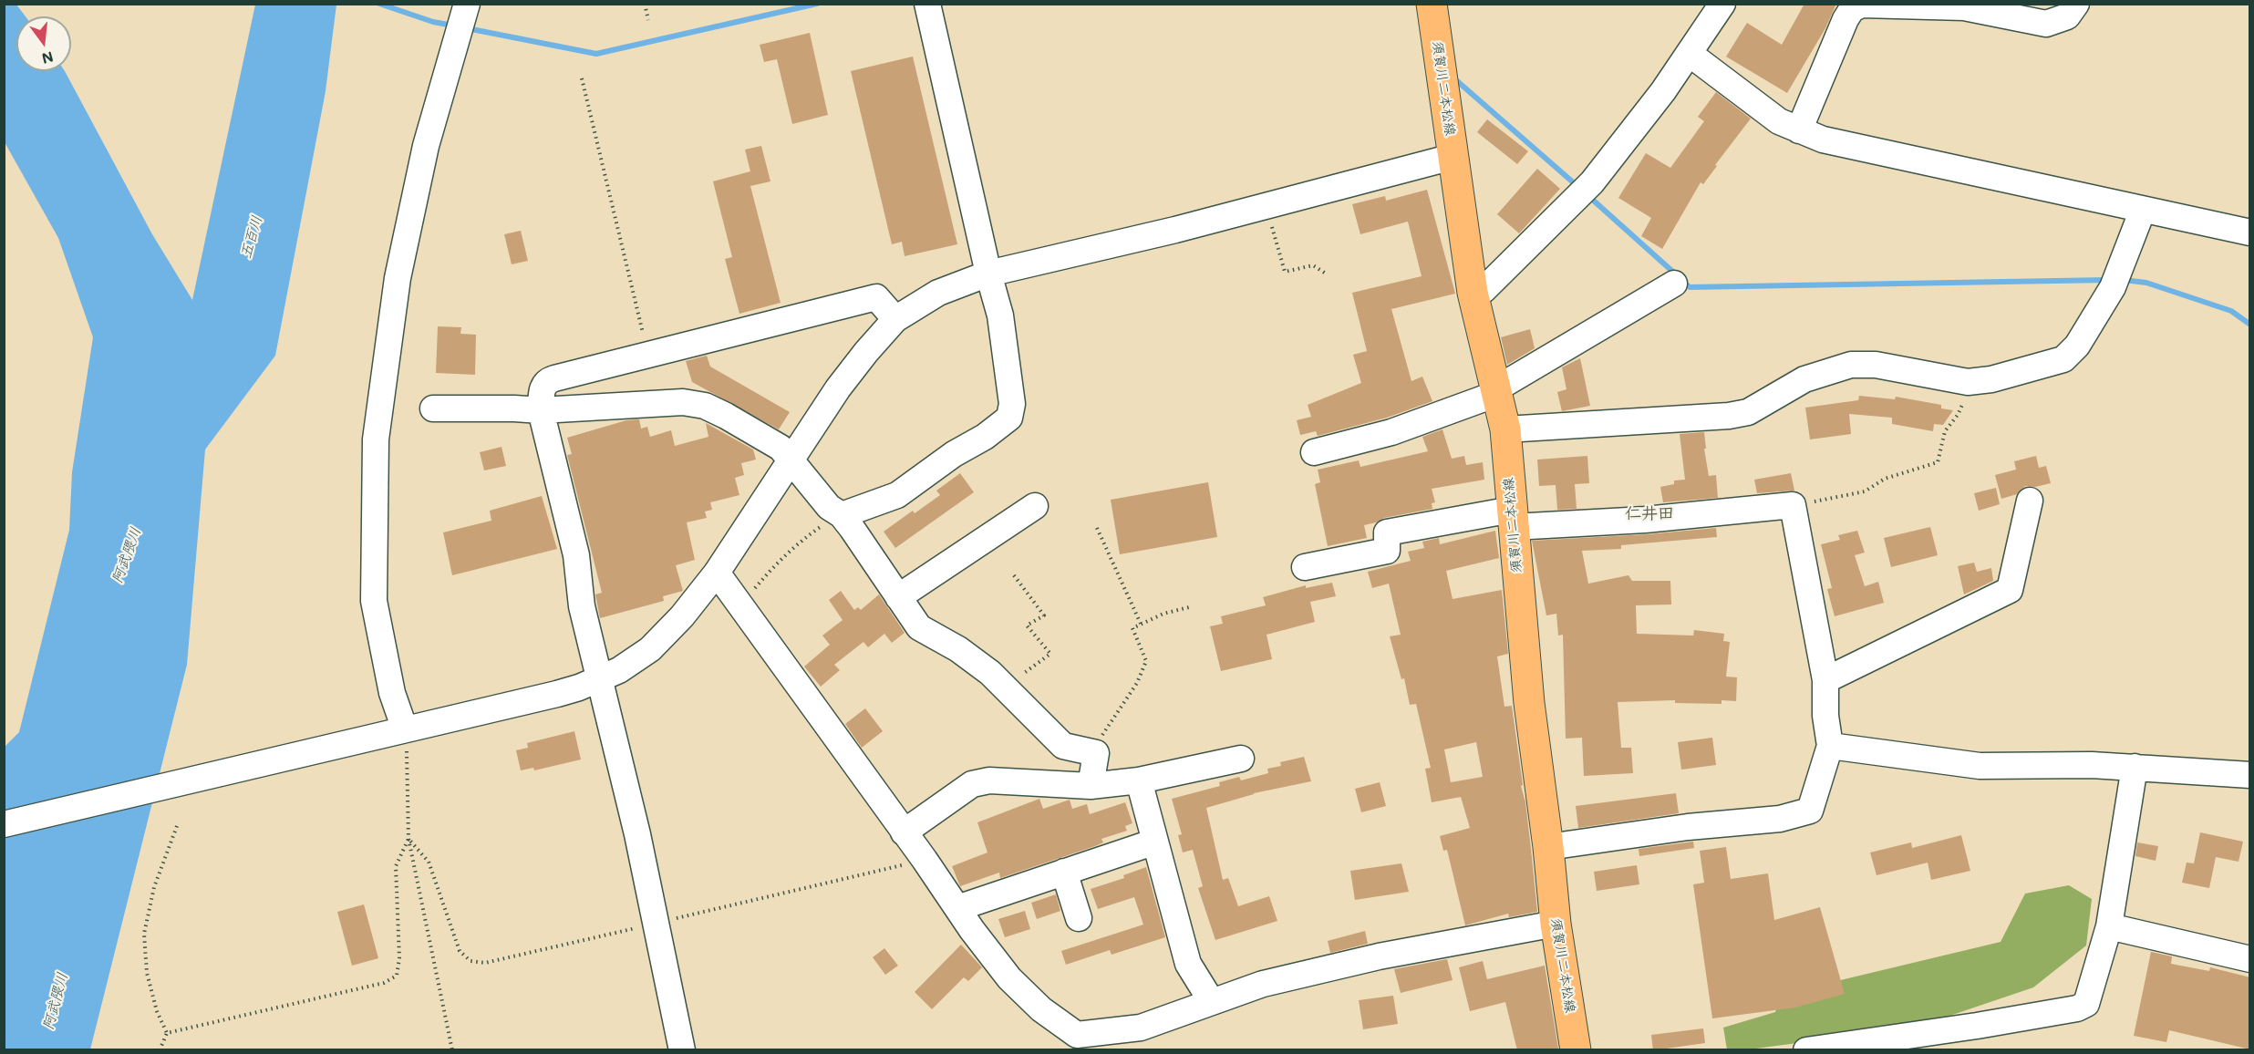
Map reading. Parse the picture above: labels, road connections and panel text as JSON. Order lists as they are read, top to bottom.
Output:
{
  "streets": {
    "main road": ["須賀川二本松線"]
  },
  "districts": ["仁井田"],
  "water": ["五百川", "阿武隈川"],
  "north": "bottom"
}
